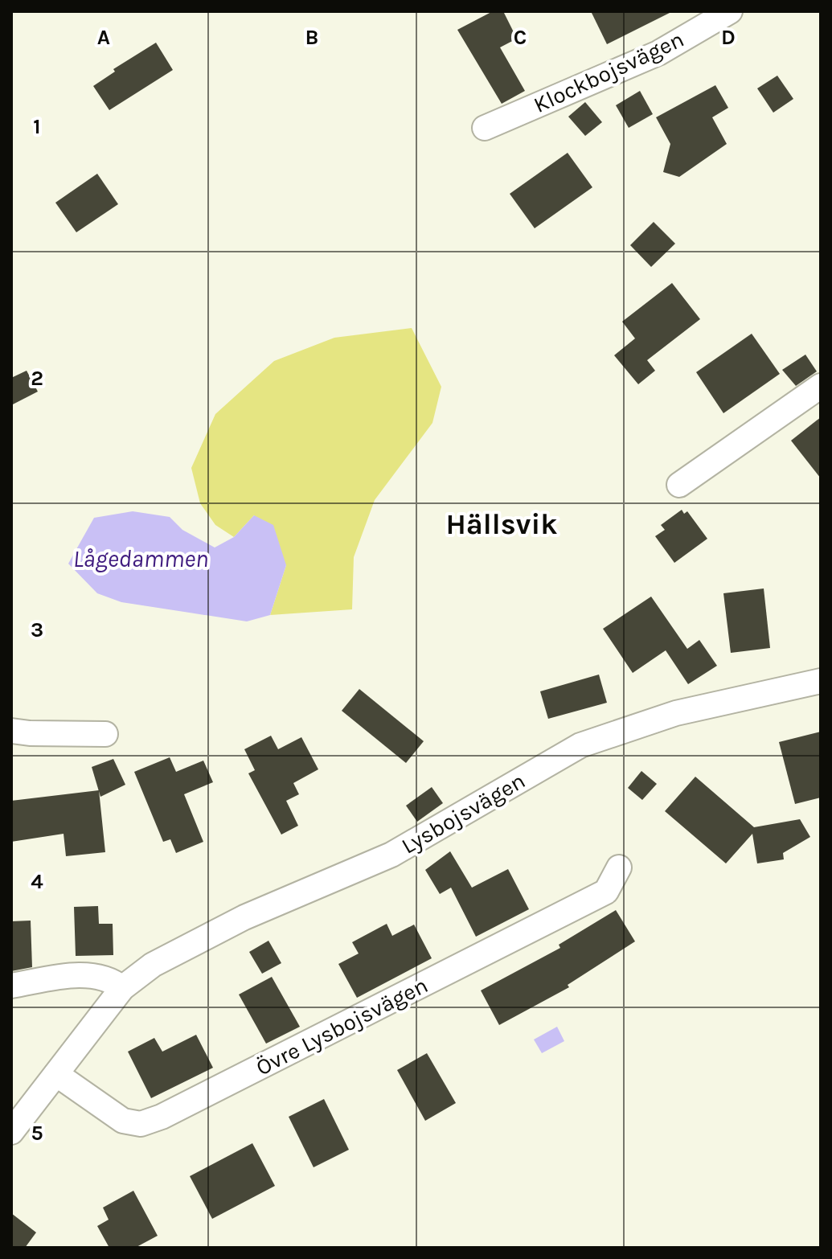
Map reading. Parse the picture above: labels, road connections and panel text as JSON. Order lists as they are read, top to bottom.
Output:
{
  "streets": {
    "street": ["Klockbojsvägen", "Lysbojsvägen", "Övre Lysbojsvägen"]
  },
  "crossings": [
    ["Lysbojsvägen", "Övre Lysbojsvägen"]
  ],
  "districts": ["Hällsvik"],
  "water": ["Lågedammen"],
  "grid": {
    "columns": [
      "A",
      "B",
      "C",
      "D"
    ],
    "rows": [
      "1",
      "2",
      "3",
      "4",
      "5"
    ]
  }
}
